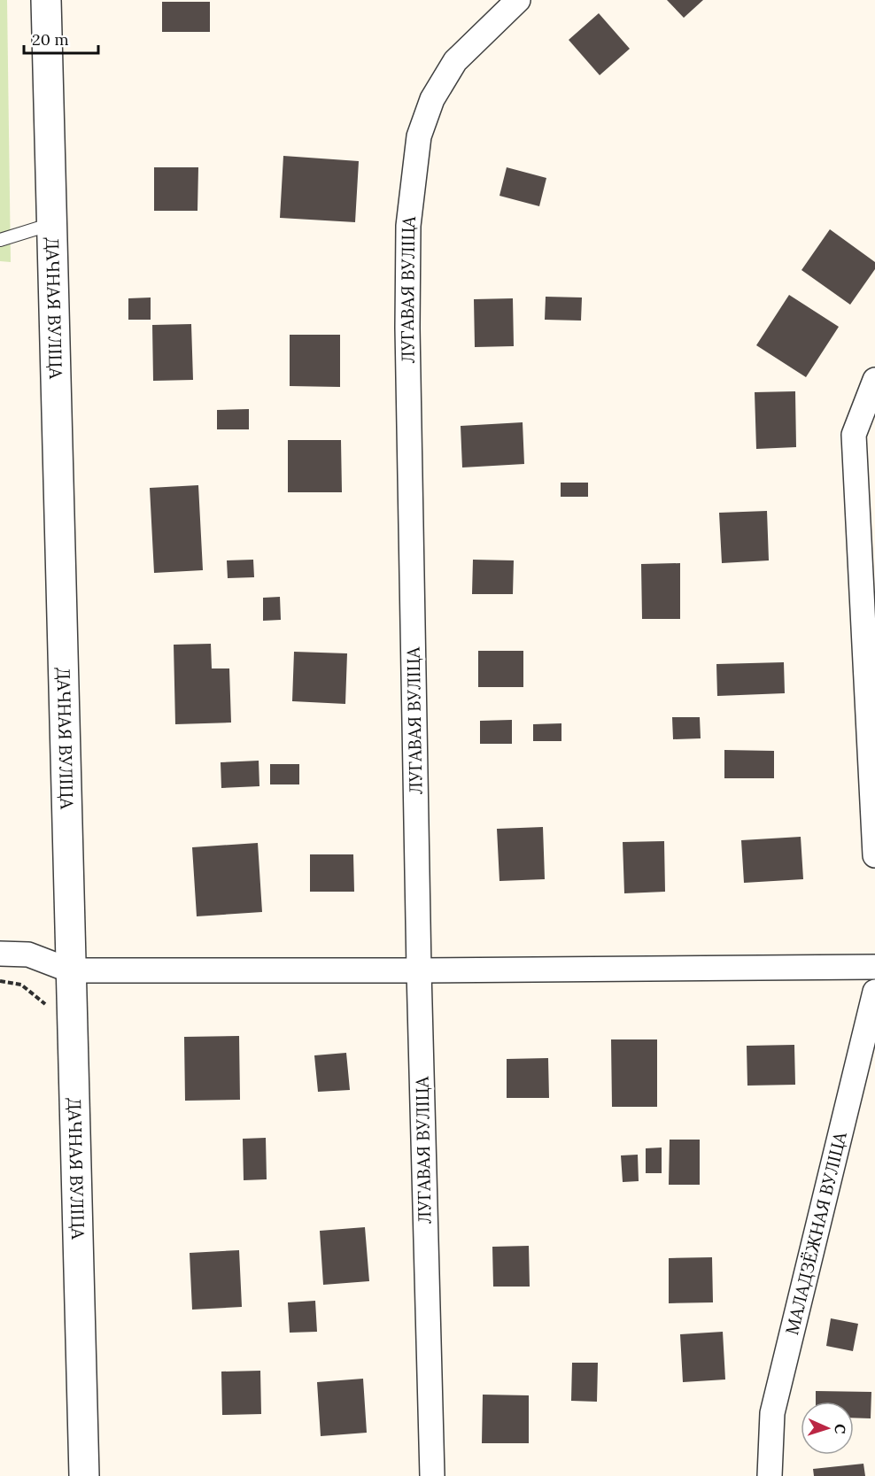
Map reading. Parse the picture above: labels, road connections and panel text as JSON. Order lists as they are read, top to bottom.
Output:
{
  "streets": {
    "street": ["ЛУГАВАЯ ВУЛІЦА", "ДАЧНАЯ ВУЛІЦА", "МАЛАДЗЁЖНАЯ ВУЛІЦА"]
  },
  "scale_bar": "20 m",
  "north": "right"
}
